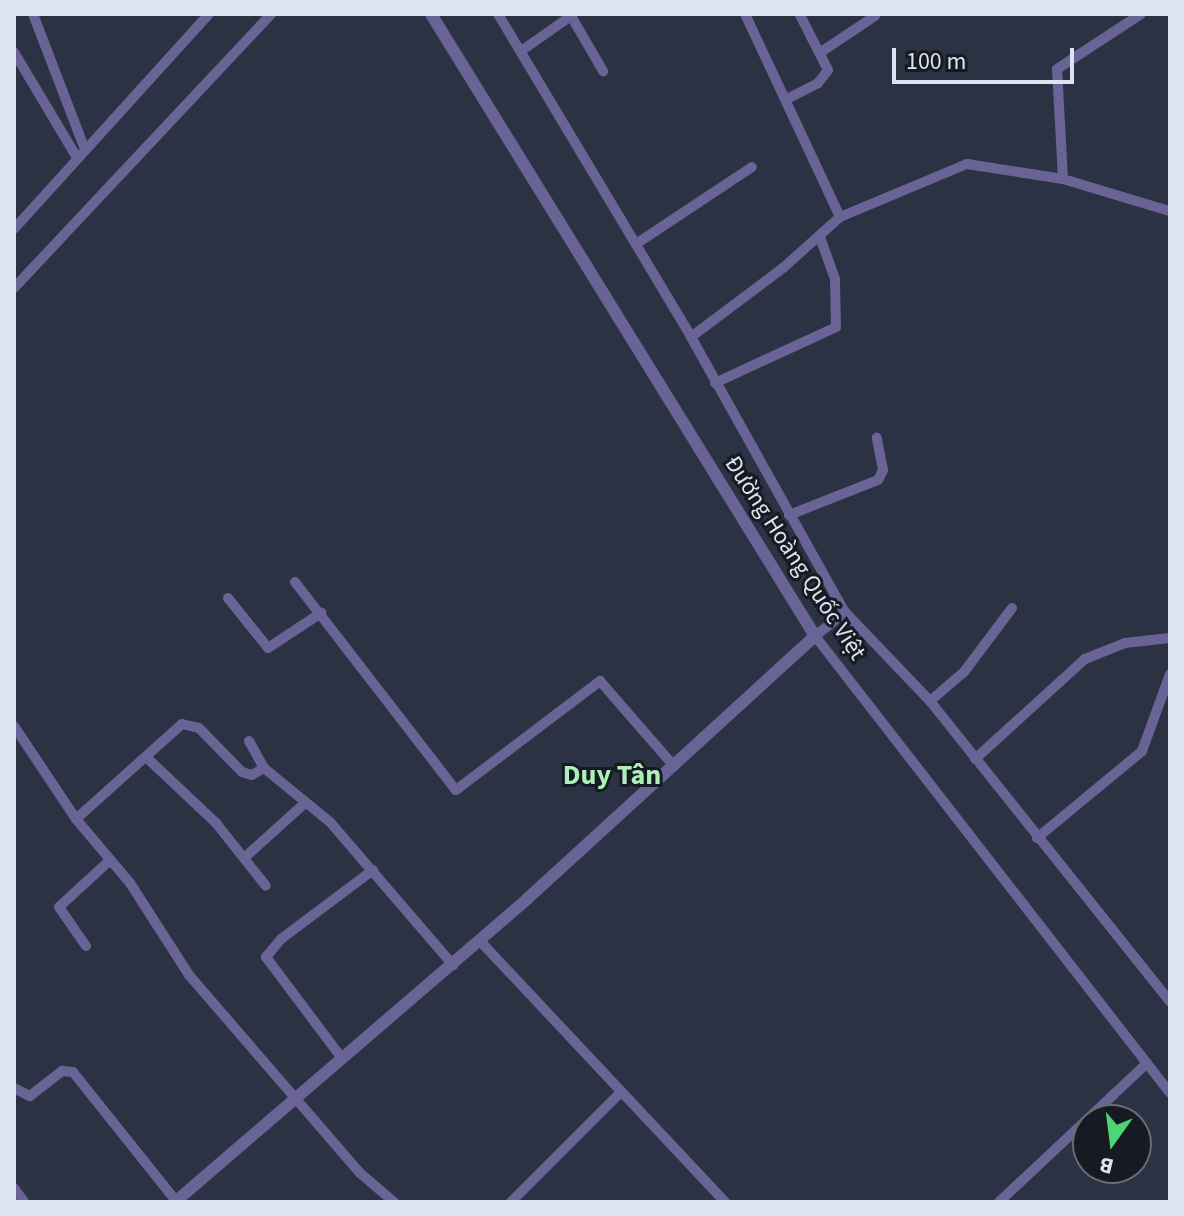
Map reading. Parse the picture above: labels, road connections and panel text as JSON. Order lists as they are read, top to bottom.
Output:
{
  "streets": {
    "street": ["Đường Hoàng Quốc Việt"]
  },
  "districts": ["Duy Tân"],
  "scale_bar": "100 m",
  "north": "bottom"
}
